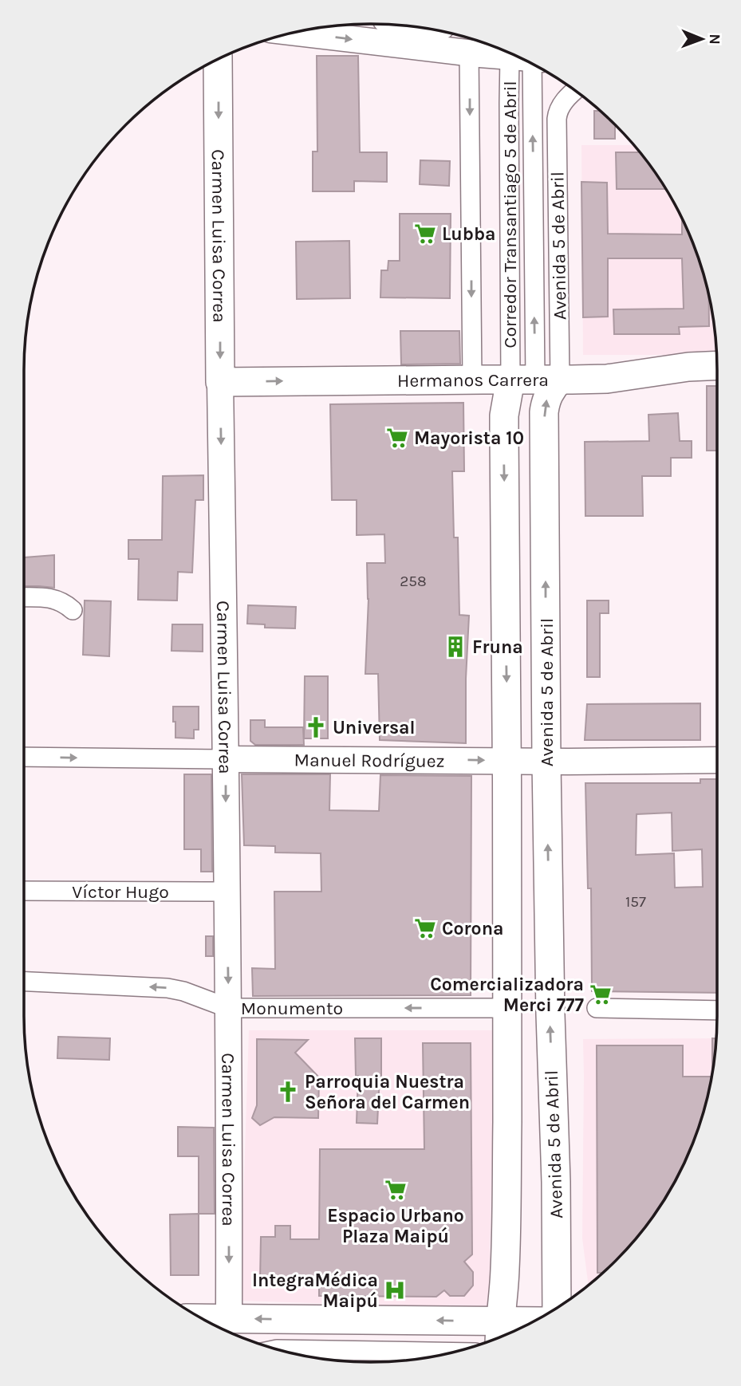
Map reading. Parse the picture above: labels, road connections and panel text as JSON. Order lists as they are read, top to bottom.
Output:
{
  "streets": {
    "main road": [
      "Carmen Luisa Correa",
      "Avenida 5 de Abril",
      "Hermanos Carrera",
      "Manuel Rodríguez"
    ],
    "street": ["Corredor Transantiago 5 de Abril", "Víctor Hugo", "Monumento"]
  },
  "crossings": [
    ["Corredor Transantiago 5 de Abril", "Avenida 5 de Abril"],
    ["Corredor Transantiago 5 de Abril", "Hermanos Carrera"],
    ["Carmen Luisa Correa", "Hermanos Carrera"],
    ["Carmen Luisa Correa", "Manuel Rodríguez"],
    ["Carmen Luisa Correa", "Víctor Hugo"],
    ["Carmen Luisa Correa", "Monumento"],
    ["Avenida 5 de Abril", "Hermanos Carrera"],
    ["Avenida 5 de Abril", "Manuel Rodríguez"],
    ["Avenida 5 de Abril", "Monumento"]
  ],
  "one_way": [
    "Carmen Luisa Correa",
    "Hermanos Carrera",
    "Manuel Rodríguez",
    "Monumento"
  ],
  "places": {
    "supermarket": [
      "Lubba",
      "Mayorista 10",
      "Corona",
      "Comercializadora Merci 777",
      "Espacio Urbano Plaza Maipú"
    ],
    "building": ["Fruna"],
    "church": ["Universal", "Parroquia Nuestra Señora del Carmen"],
    "hospital": ["IntegraMédica Maipú"]
  },
  "house_numbers": ["258", "157"],
  "north": "right"
}
